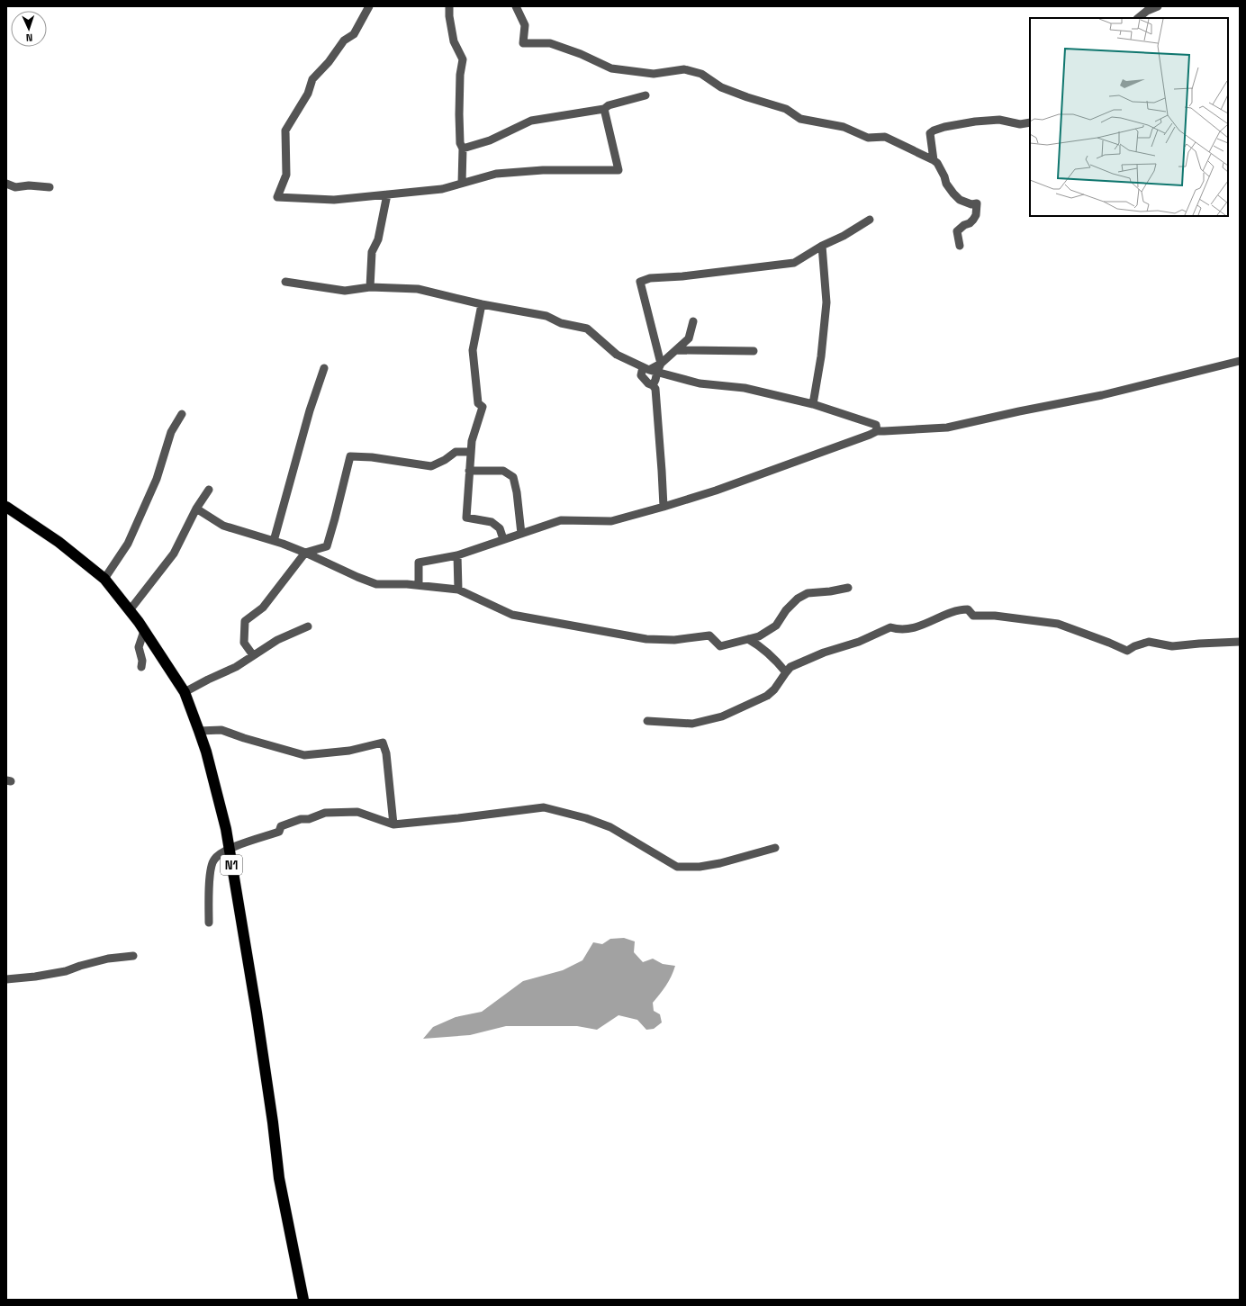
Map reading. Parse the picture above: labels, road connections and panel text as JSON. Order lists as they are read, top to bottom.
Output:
{
  "streets": {
    "highway": ["N1"]
  },
  "north": "bottom"
}
